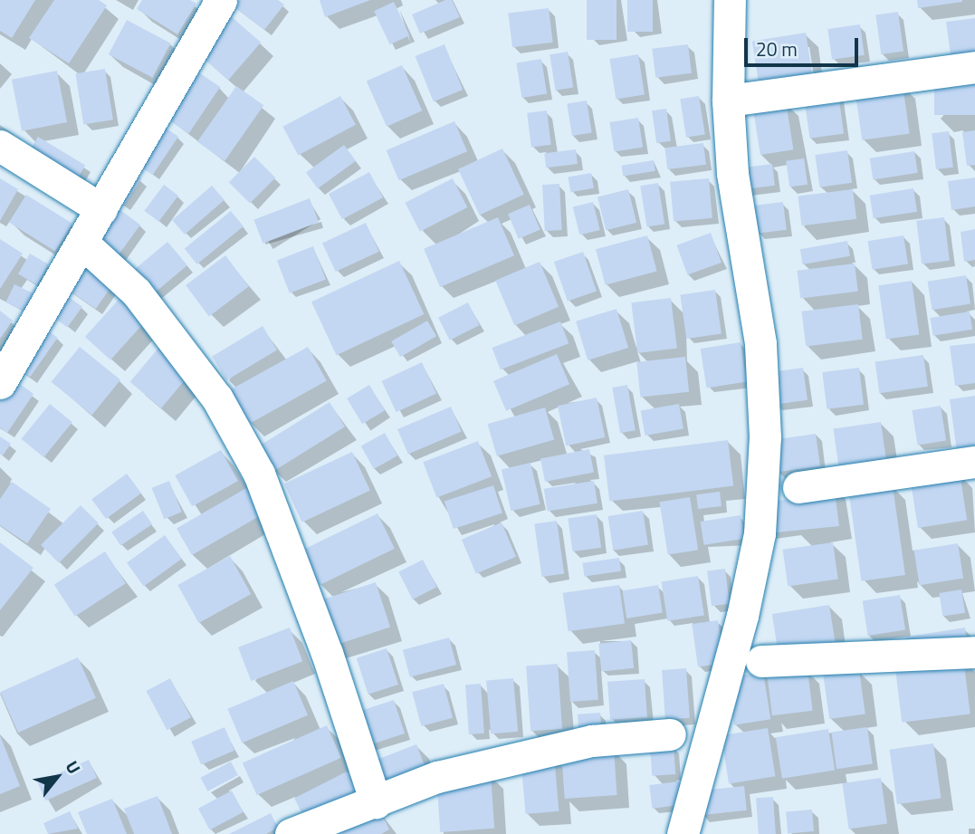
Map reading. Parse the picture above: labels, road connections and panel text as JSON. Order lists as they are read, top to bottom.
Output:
{
  "scale_bar": "20 m",
  "north": "top right"
}
